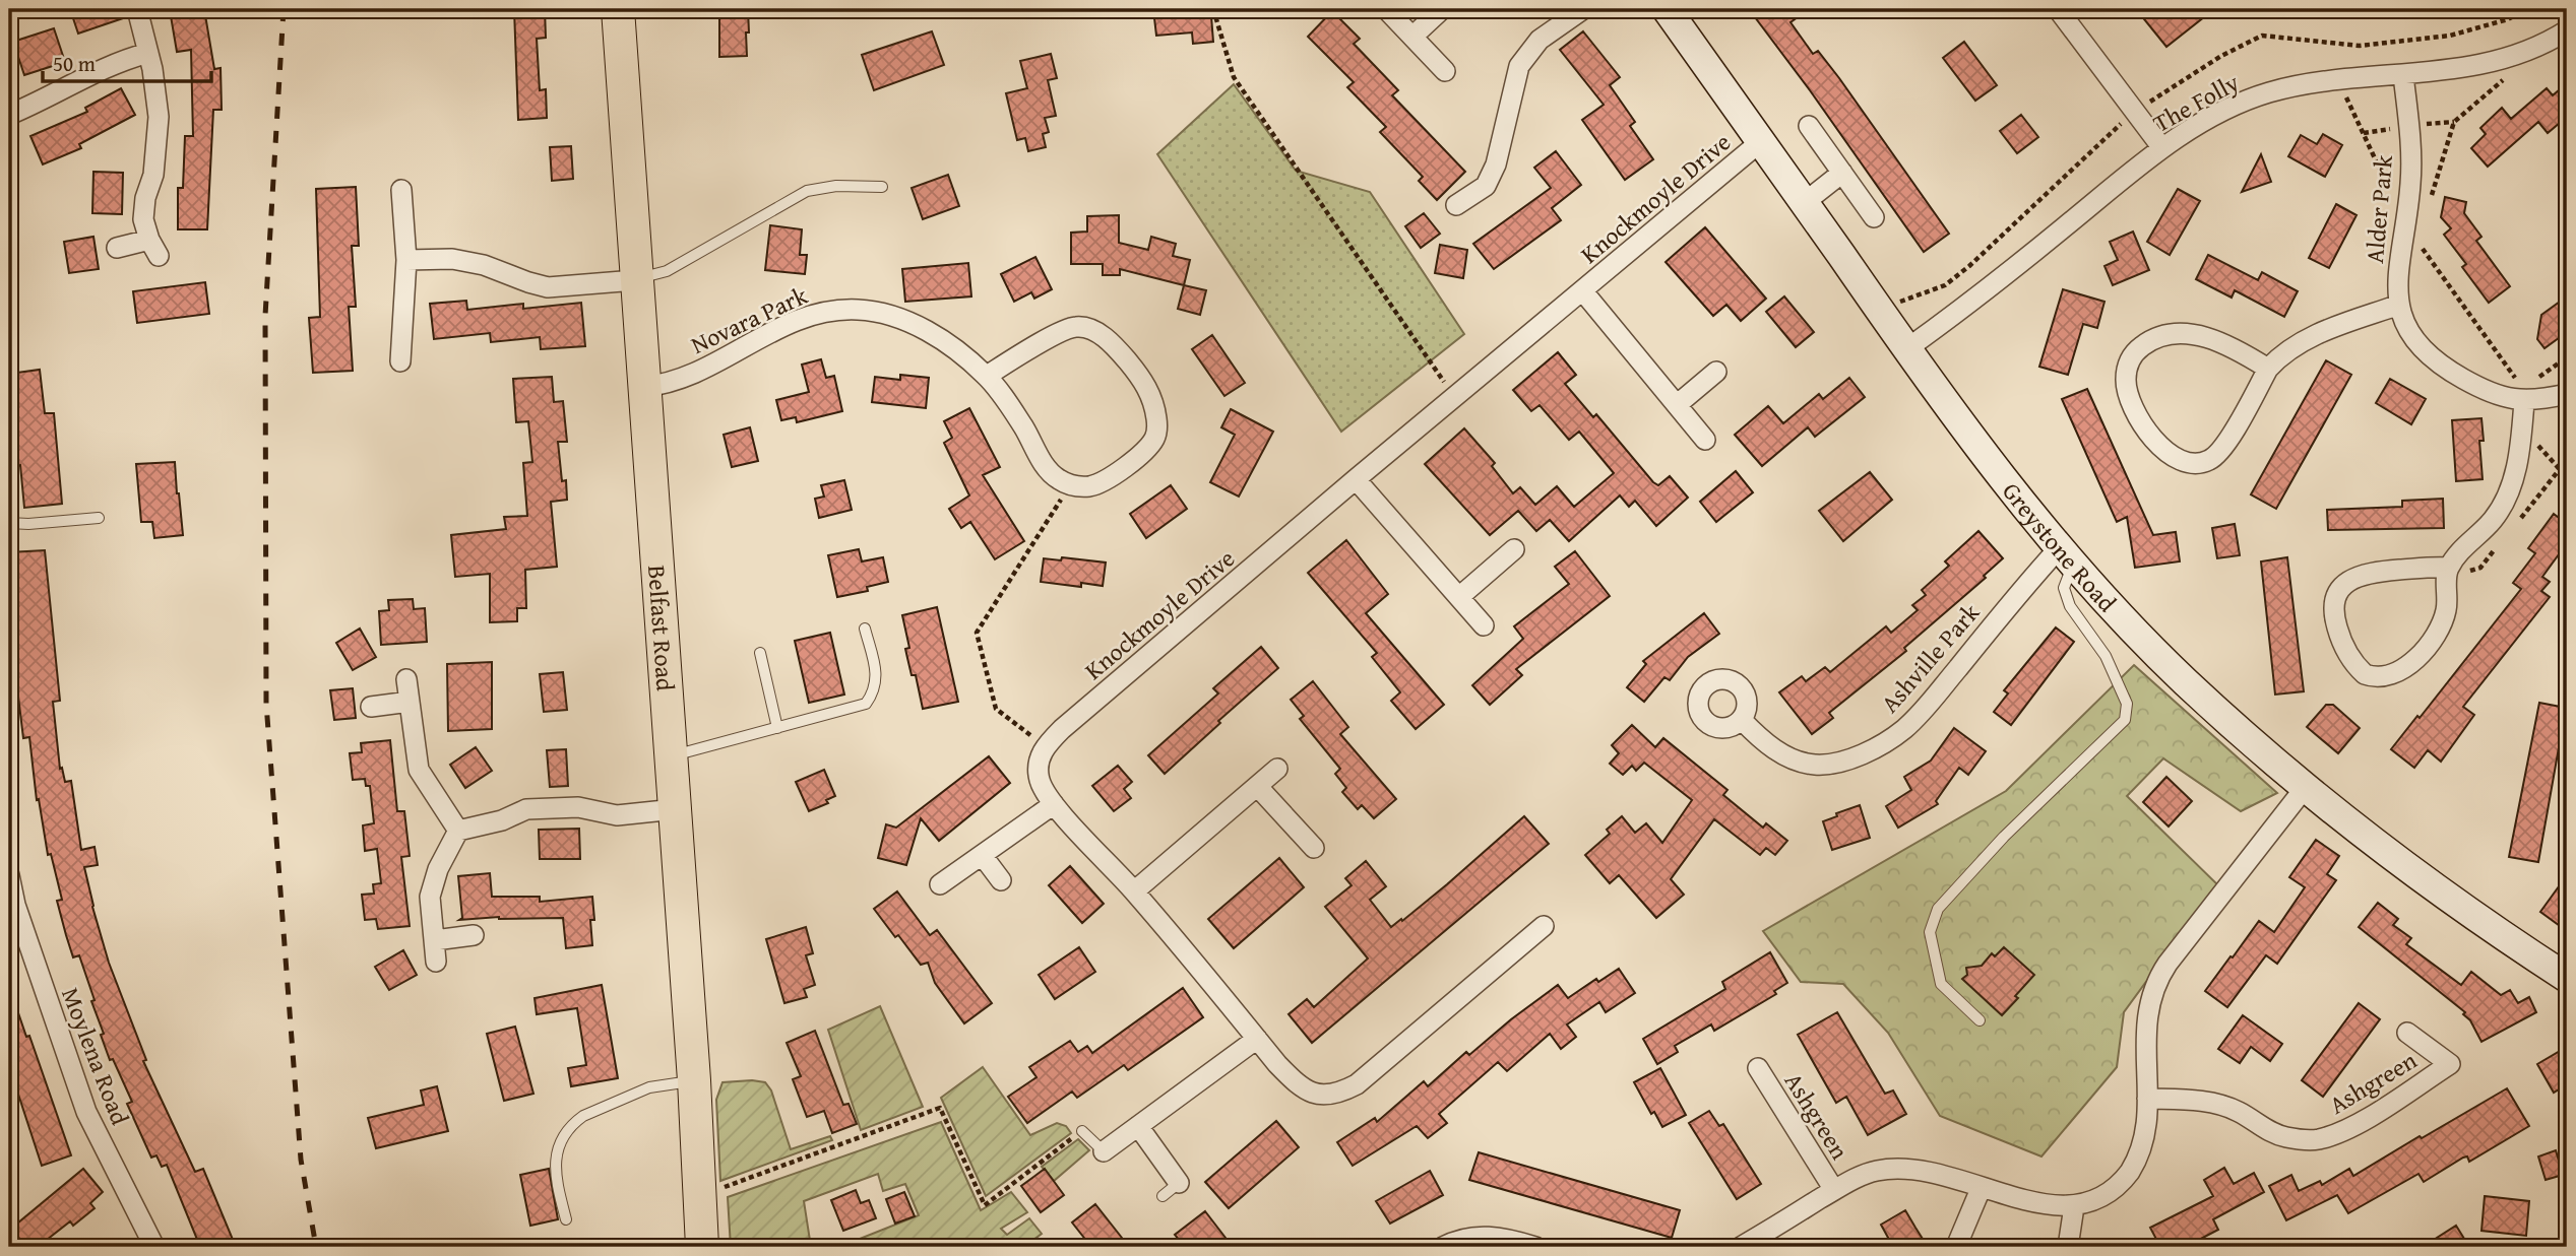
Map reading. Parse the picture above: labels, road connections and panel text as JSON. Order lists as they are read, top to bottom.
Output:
{
  "streets": {
    "main road": ["Greystone Road", "Belfast Road"],
    "street": [
      "The Folly",
      "Knockmoyle Drive",
      "Alder Park",
      "Novara Park",
      "Ashville Park",
      "Moylena Road",
      "Ashgreen"
    ]
  },
  "crossings": [
    ["The Folly", "Alder Park"],
    ["The Folly", "Greystone Road"],
    ["Knockmoyle Drive", "Greystone Road"],
    ["Novara Park", "Belfast Road"],
    ["Greystone Road", "Ashville Park"],
    ["Greystone Road", "Ashgreen"]
  ],
  "scale_bar": "50 m"
}
